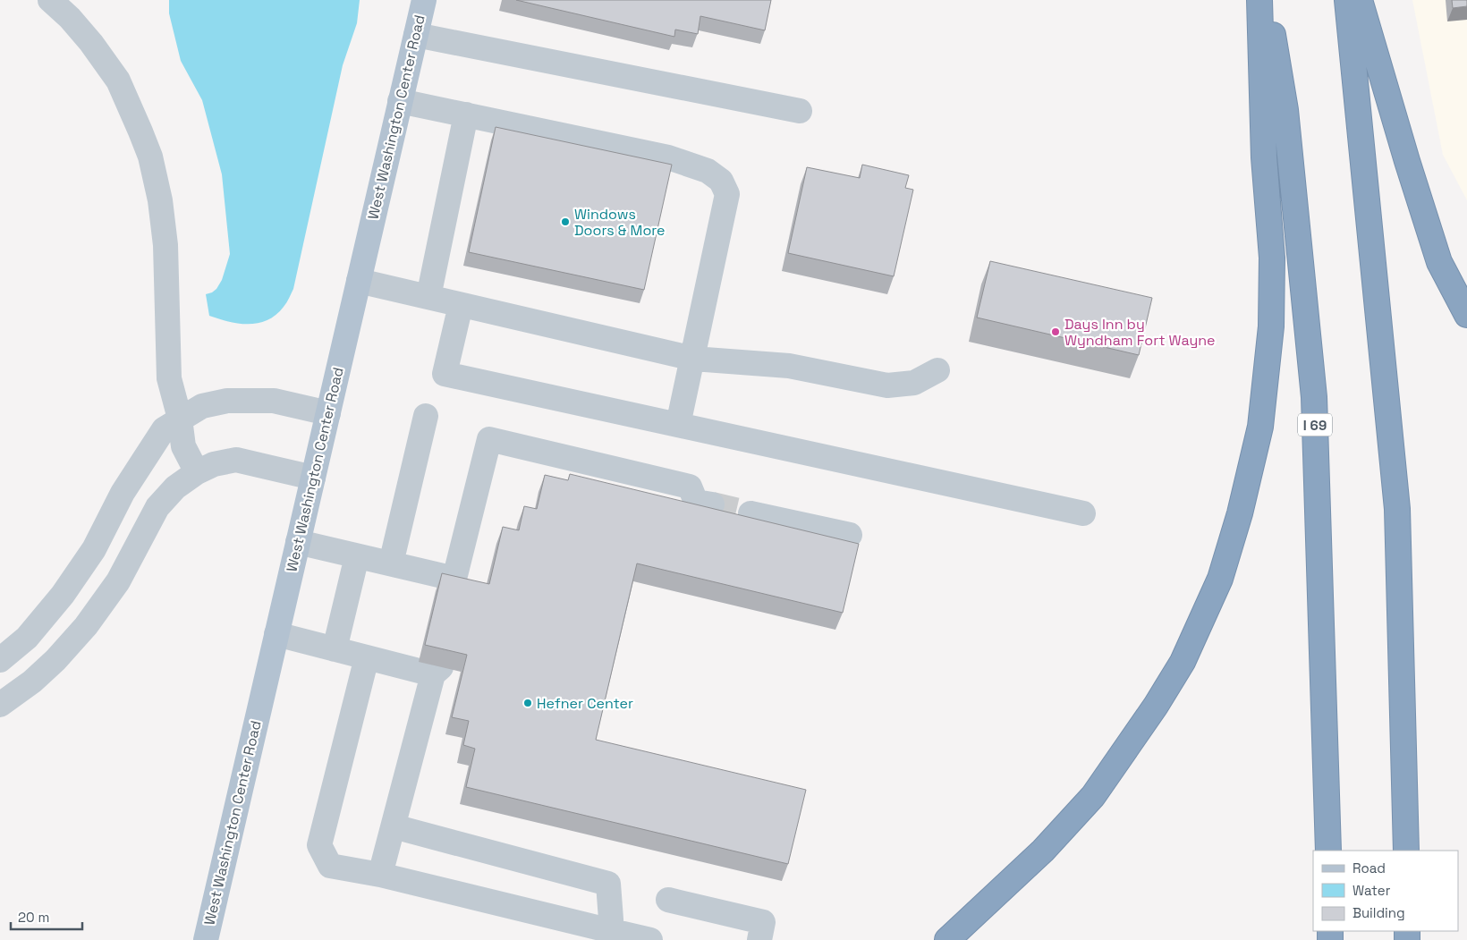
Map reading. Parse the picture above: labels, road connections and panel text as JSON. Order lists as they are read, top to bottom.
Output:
{
  "streets": {
    "highway": ["I 69"],
    "main road": ["West Washington Center Road"]
  },
  "places": ["Windows Doors & More", "Days Inn by Wyndham Fort Wayne", "Hefner Center"],
  "legend": ["Road", "Water", "Building"],
  "scale_bar": "20 m"
}
